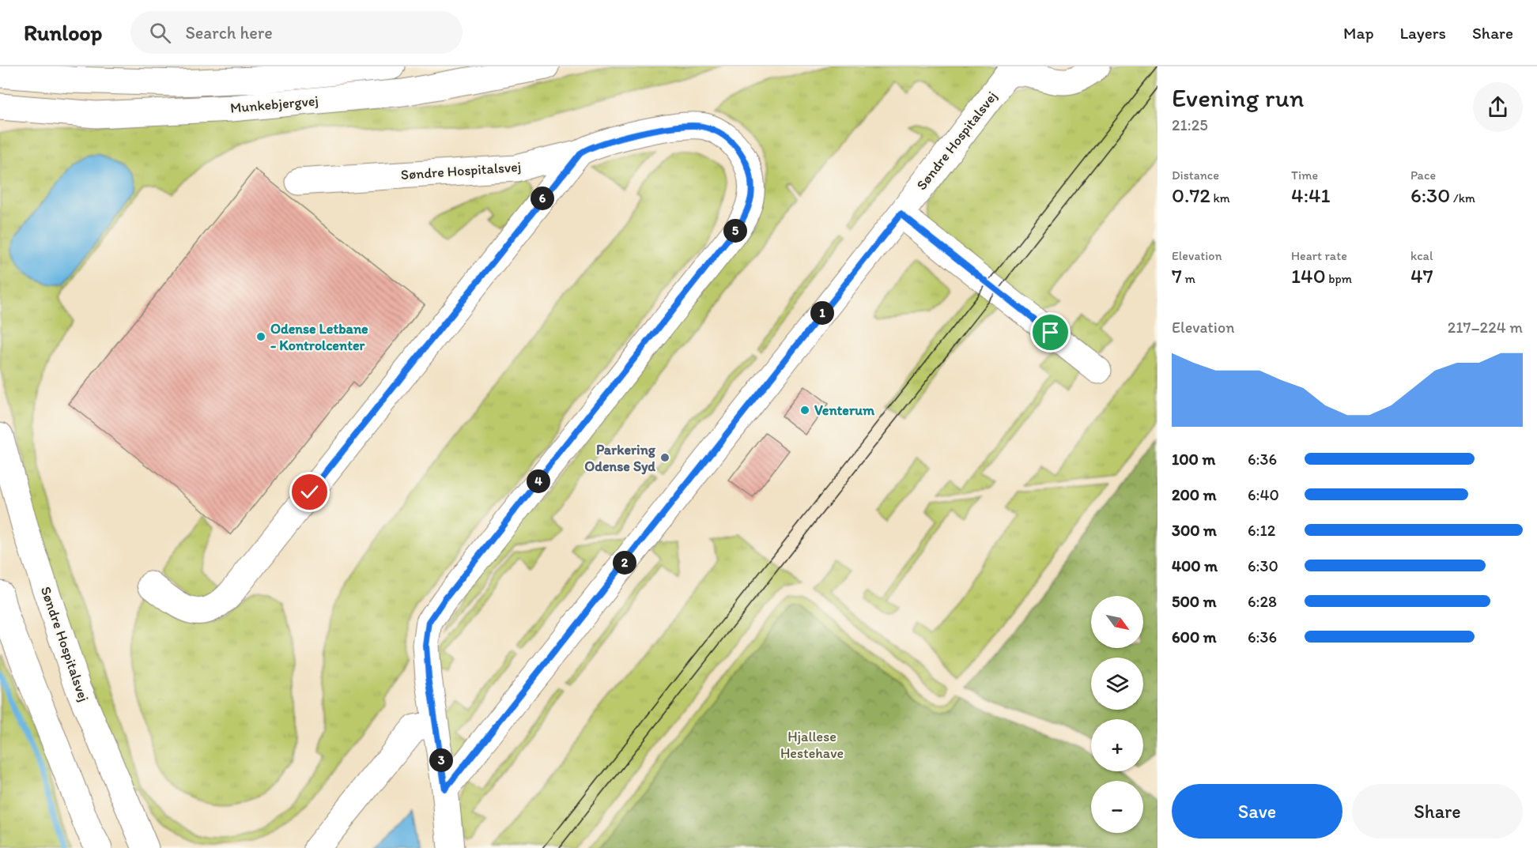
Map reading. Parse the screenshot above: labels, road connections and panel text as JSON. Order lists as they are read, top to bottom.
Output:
{
  "streets": {
    "street": ["Munkebjergvej", "Søndre Hospitalsvej"]
  },
  "parks": ["Hjallese Hestehave"],
  "places": ["Odense Letbane - Kontrolcenter", "Venterum", "Parkering Odense Syd"],
  "north": "bottom right",
  "page": {
    "header": "Runloop",
    "search": "Search here",
    "nav": ["Map", "Layers", "Share"],
    "heading": ["Evening run", "21:25"],
    "stats": [
      ["Distance", "0.72 km"],
      ["Time", "4:41"],
      ["Pace", "6:30 /km"],
      ["Elevation", "7 m"],
      ["Heart rate", "140 bpm"],
      ["kcal", "47"]
    ],
    "pins": [
      "6",
      "5",
      "1",
      "4",
      "2",
      "3"
    ],
    "chart": ["Elevation", "217–224 m"],
    "list": [
      {
        "name": "100 m",
        "note": "6:36"
      },
      {
        "name": "200 m",
        "note": "6:40"
      },
      {
        "name": "300 m",
        "note": "6:12"
      },
      {
        "name": "400 m",
        "note": "6:30"
      },
      {
        "name": "500 m",
        "note": "6:28"
      },
      {
        "name": "600 m",
        "note": "6:36"
      }
    ],
    "map_buttons": ["+", "−"],
    "buttons": ["Save", "Share"]
  }
}
